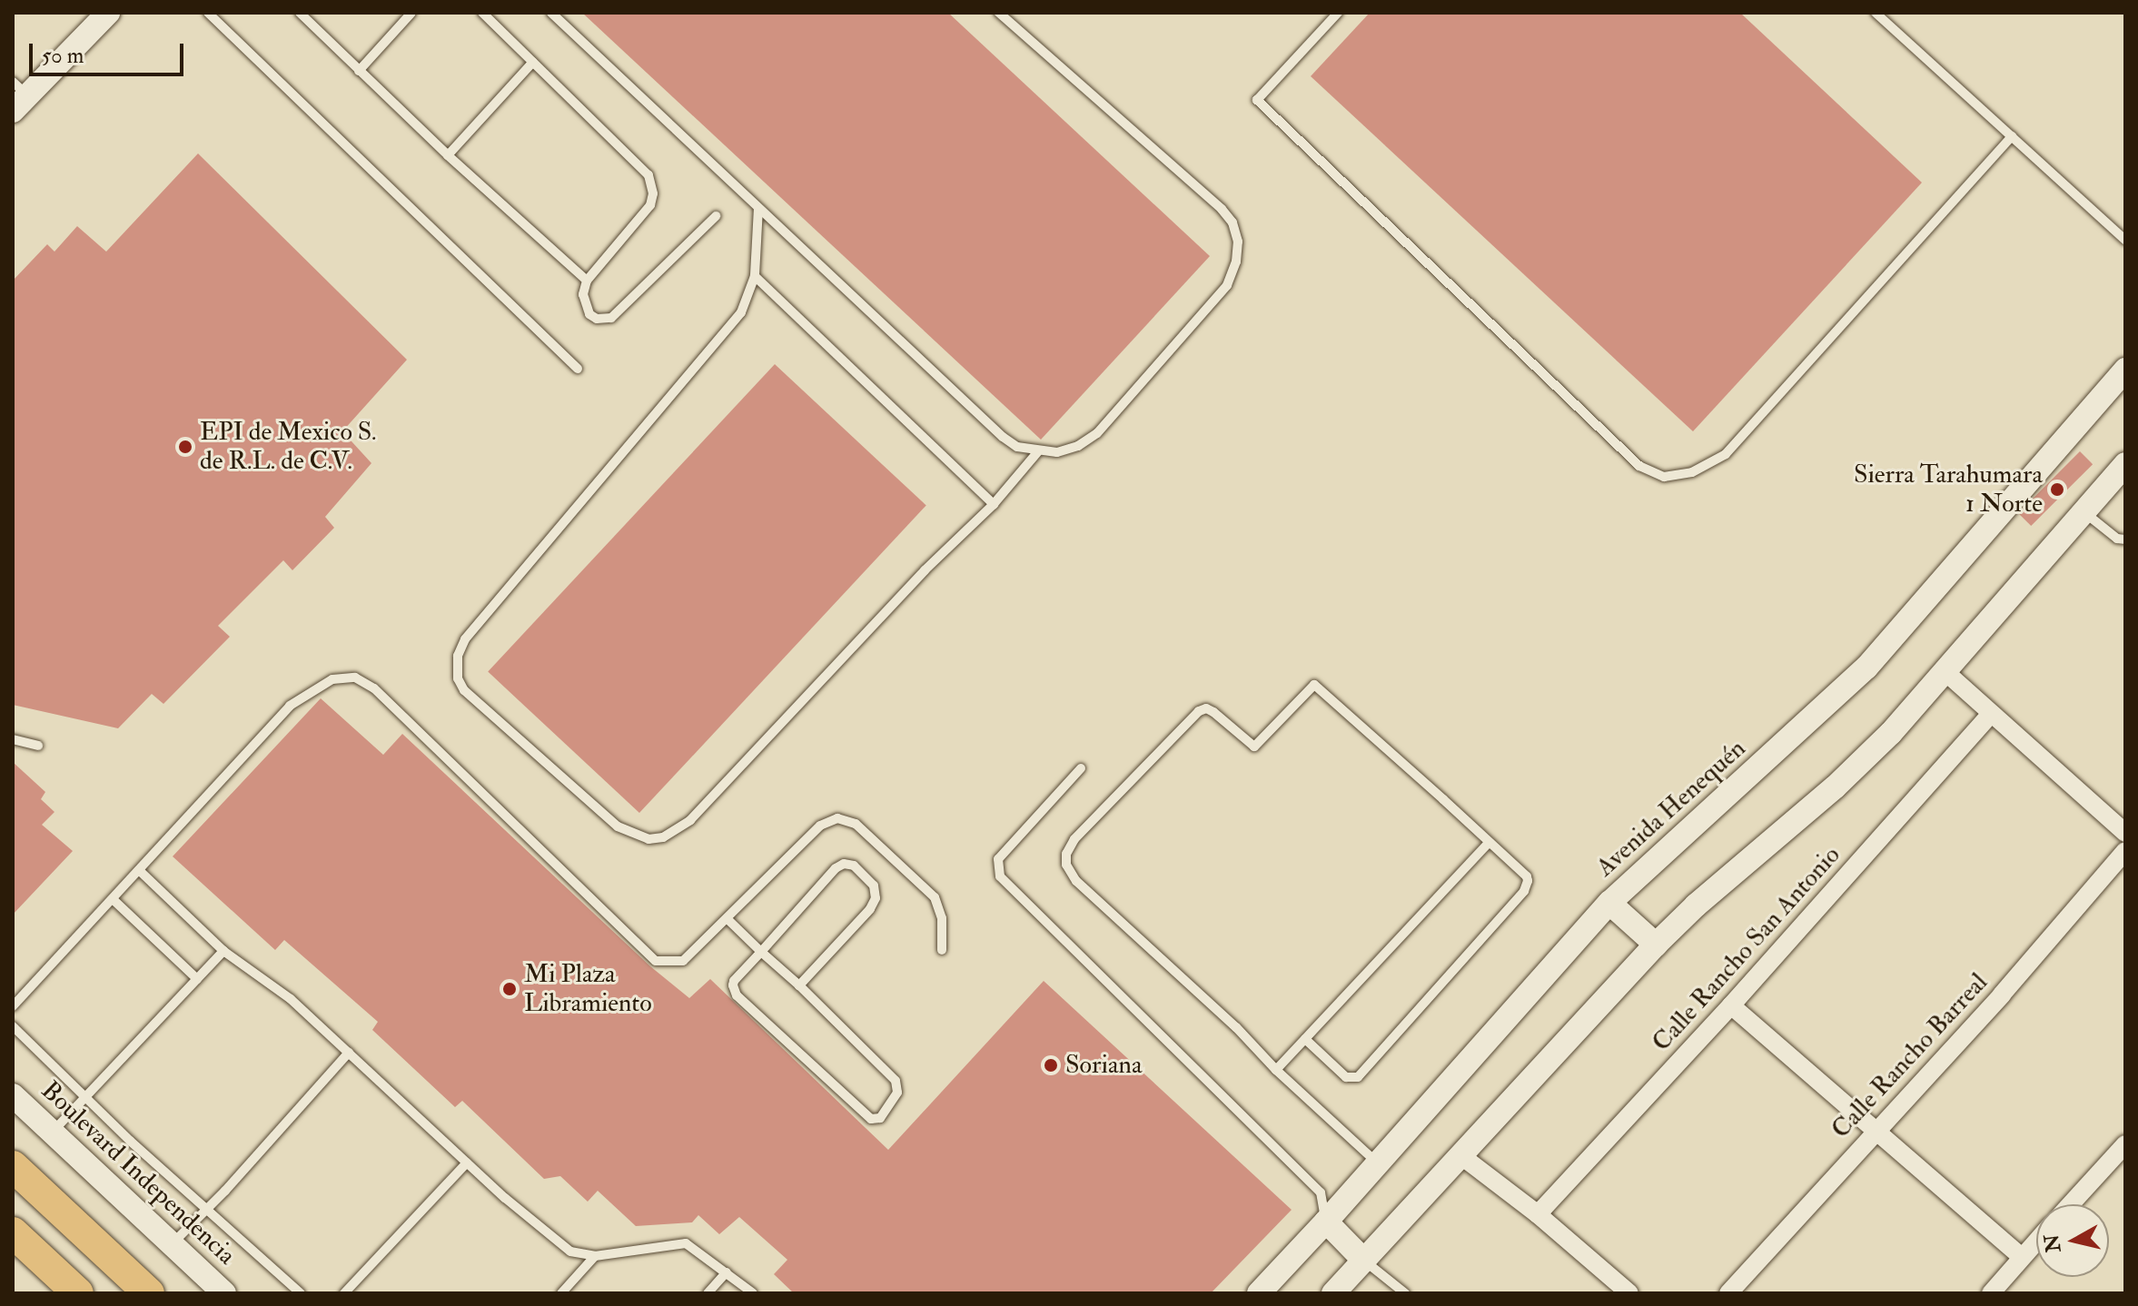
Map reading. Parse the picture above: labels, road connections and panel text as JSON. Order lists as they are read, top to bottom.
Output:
{
  "streets": {
    "main road": ["Avenida Henequén", "Boulevard Independencia"],
    "street": ["Calle Rancho San Antonio", "Calle Rancho Barreal"]
  },
  "places": [
    "EPI de Mexico S. de R.L. de C.V.",
    "Sierra Tarahumara 1 Norte",
    "Mi Plaza Libramiento",
    "Soriana"
  ],
  "scale_bar": "50 m",
  "north": "left"
}
